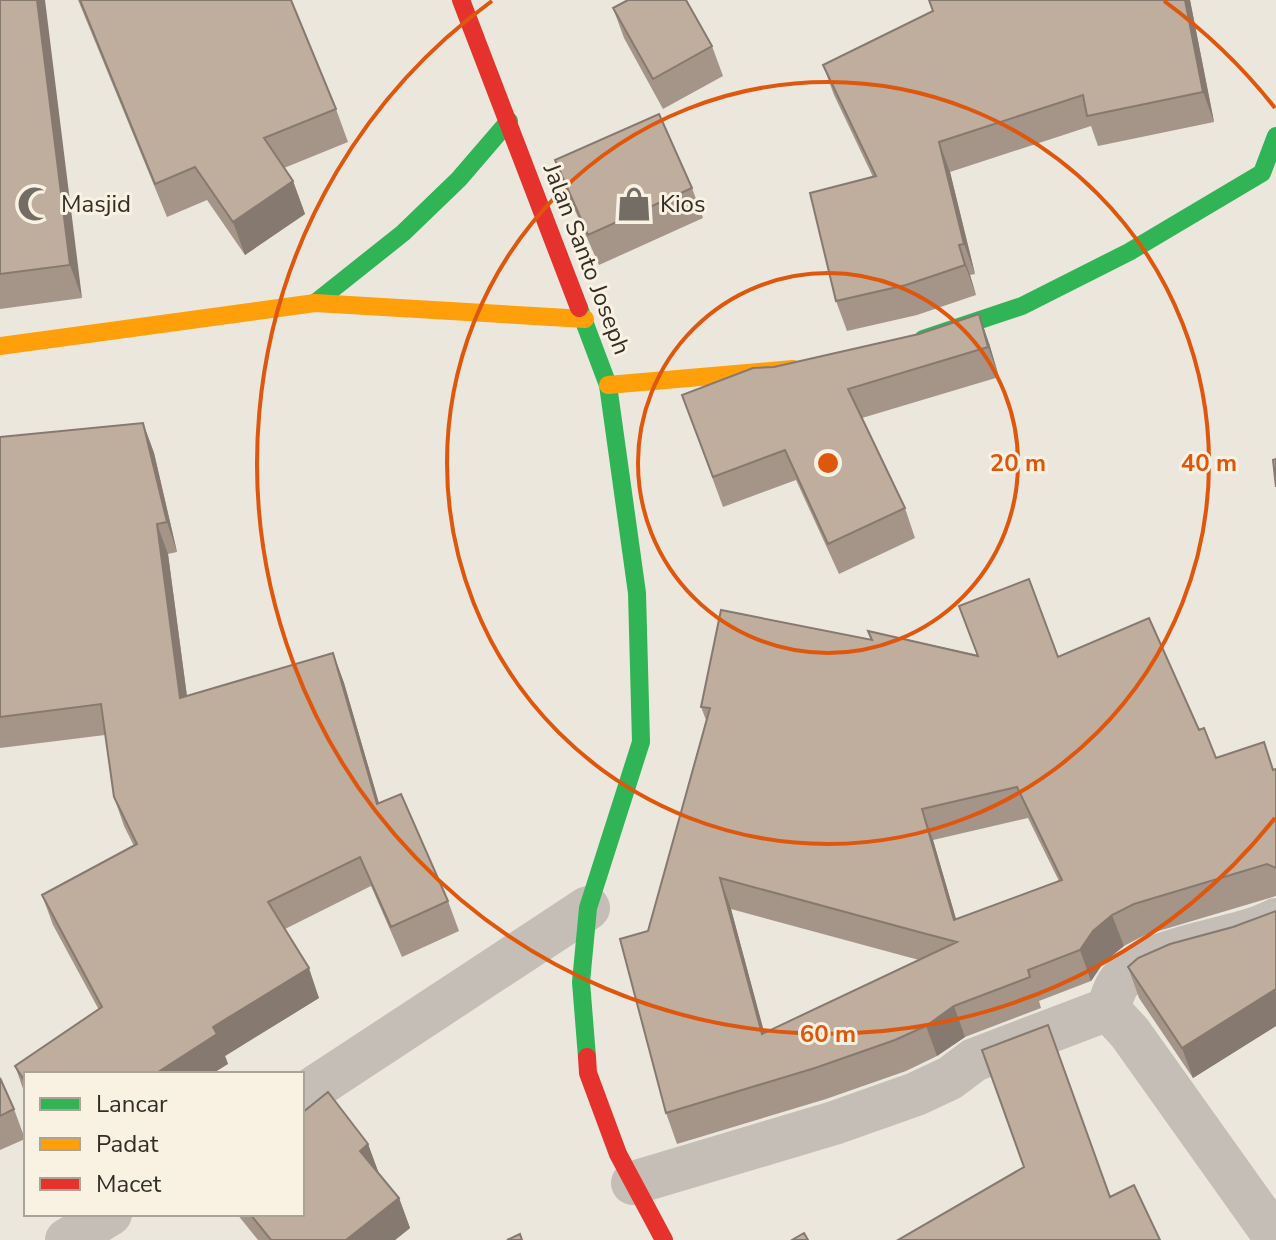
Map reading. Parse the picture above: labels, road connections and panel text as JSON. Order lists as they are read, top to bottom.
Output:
{
  "streets": {
    "street": ["Jalan Santo Joseph"]
  },
  "places": {
    "mosque": ["Masjid"],
    "shop": ["Kios"]
  },
  "legend": ["Lancar", "Padat", "Macet"],
  "rings": ["20 m", "40 m", "60 m"]
}
